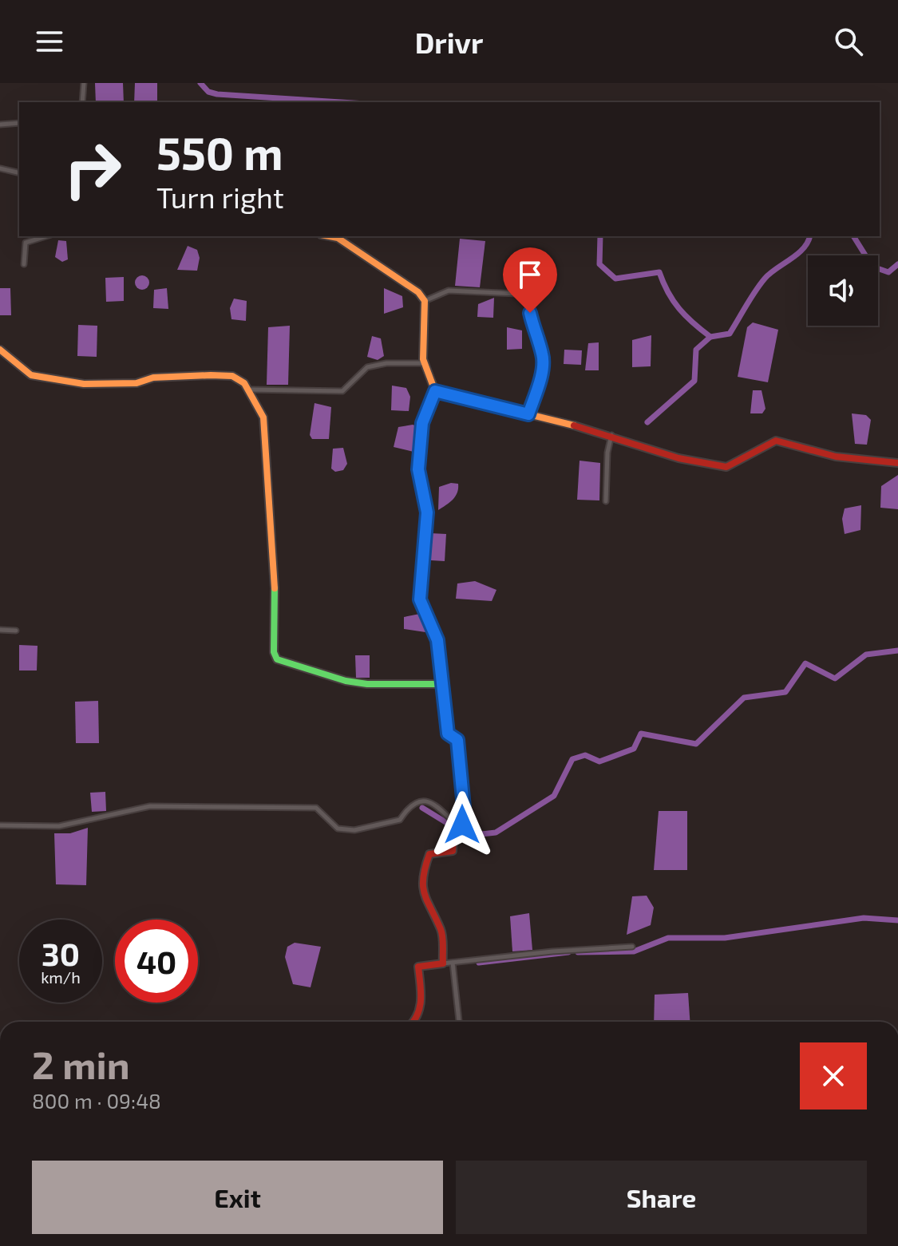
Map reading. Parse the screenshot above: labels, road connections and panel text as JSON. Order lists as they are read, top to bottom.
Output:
{
  "page": {
    "header": "Drivr",
    "turn": ["550 m", "Turn right"],
    "speed": "30 km/h",
    "limit": "40",
    "heading": ["2 min", "800 m · 09:48"],
    "buttons": ["Exit", "Share"]
  }
}
